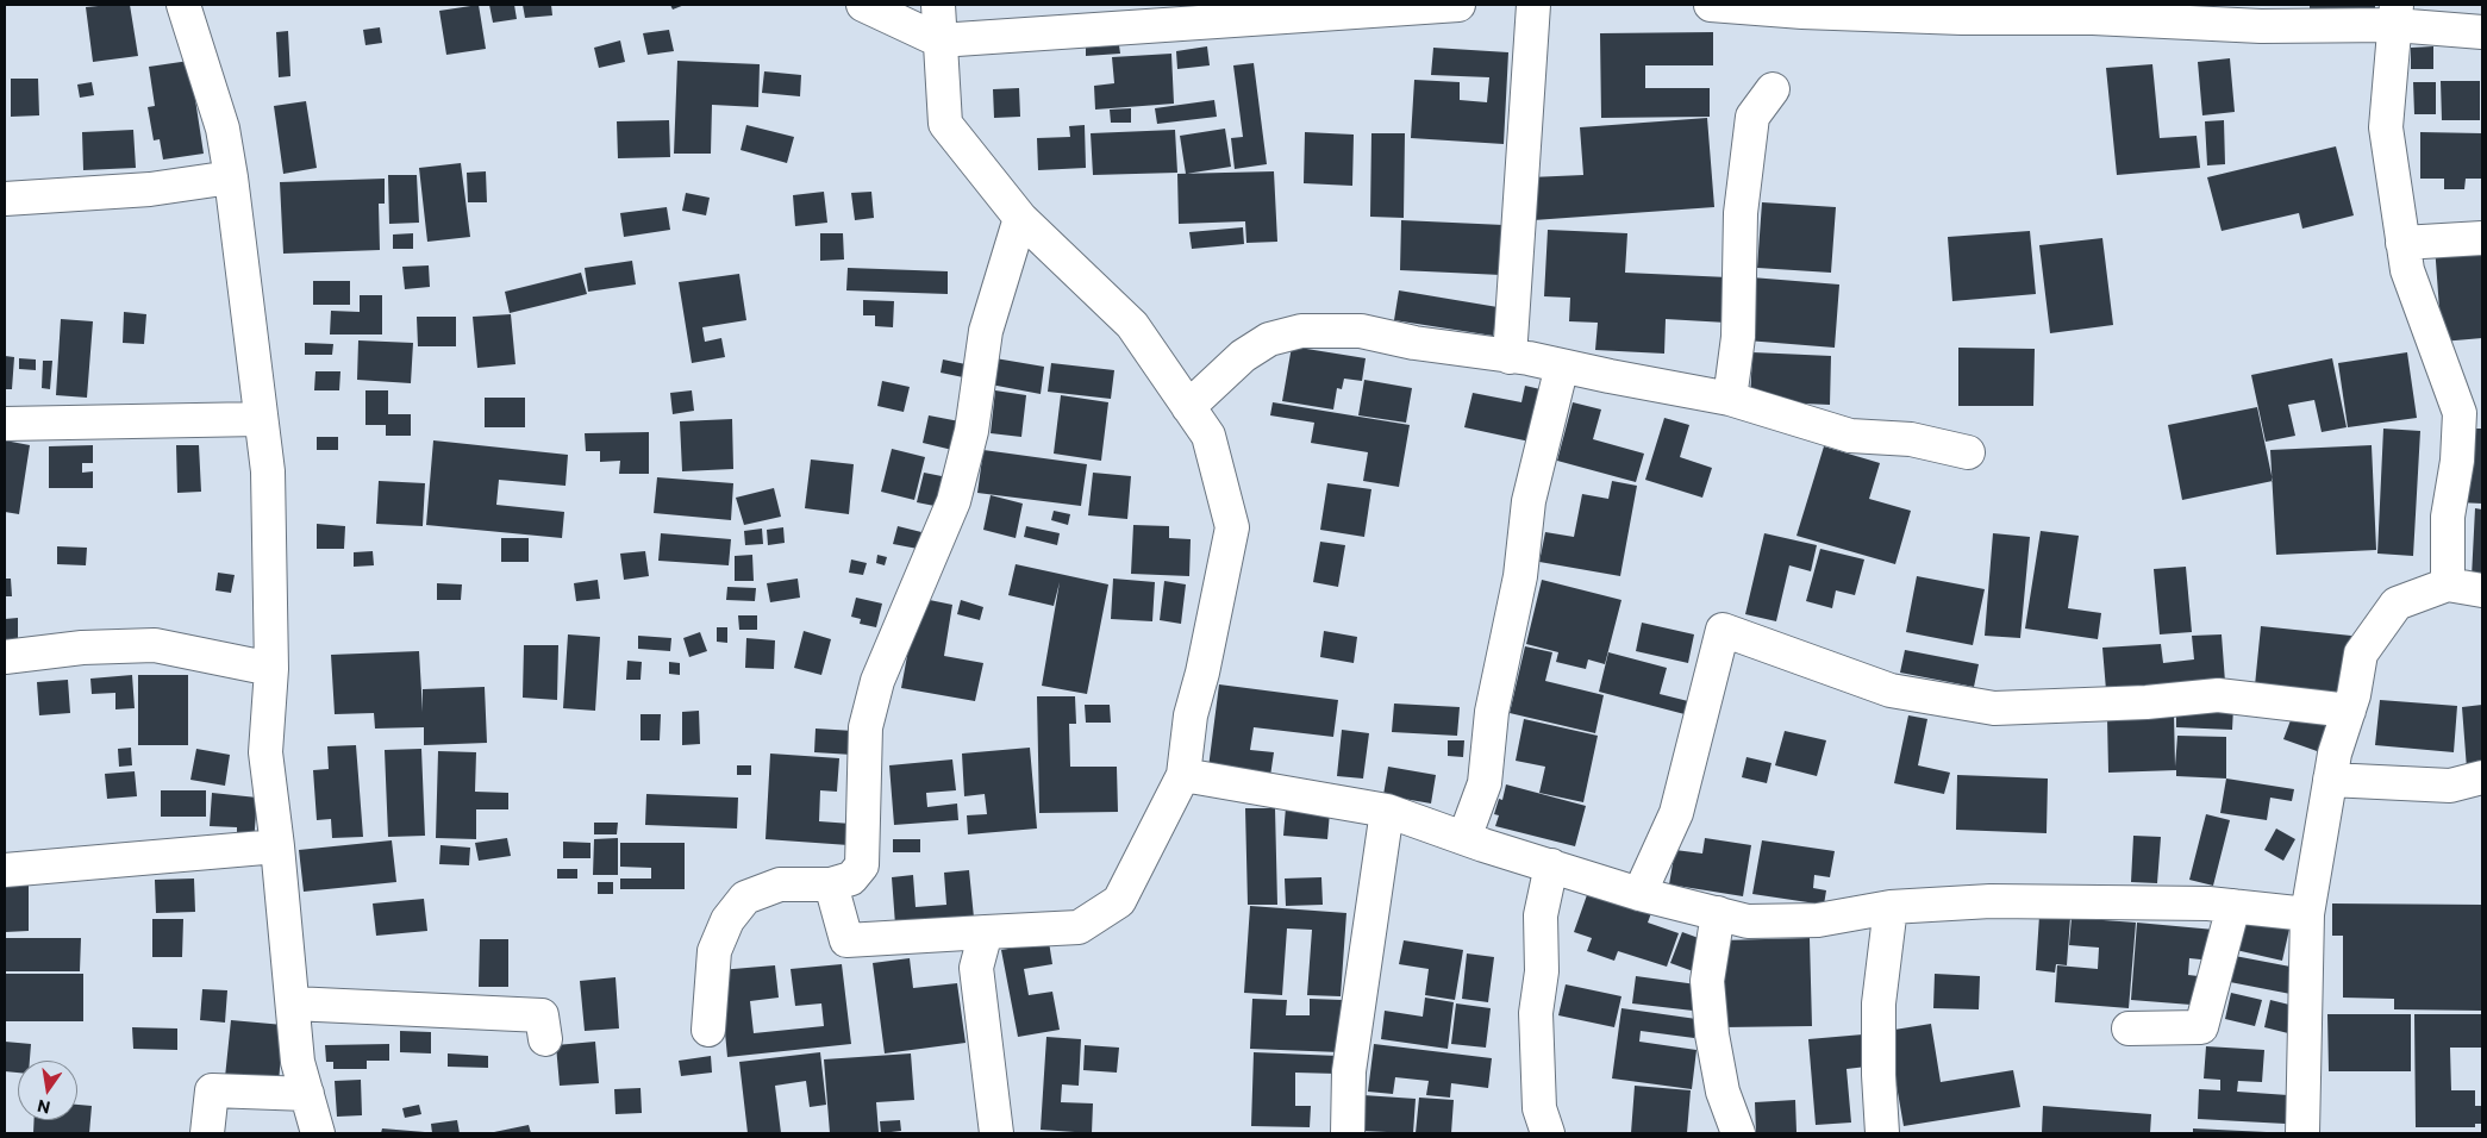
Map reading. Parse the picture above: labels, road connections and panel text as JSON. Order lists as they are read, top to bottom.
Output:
{
  "north": "bottom"
}
